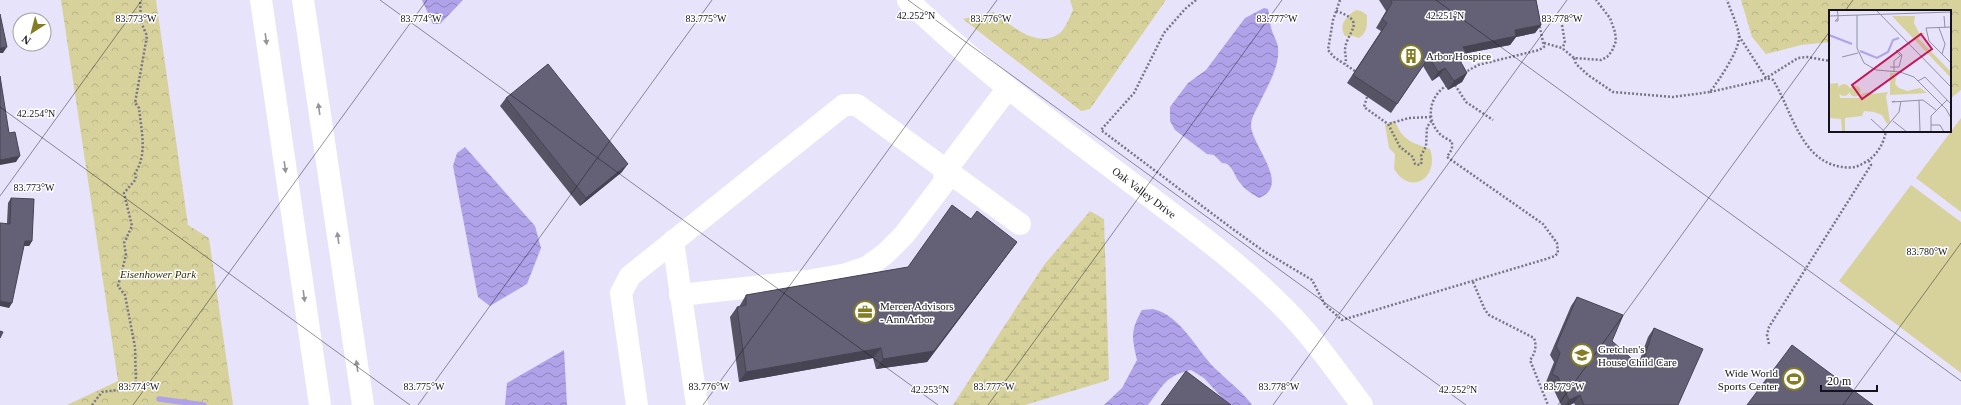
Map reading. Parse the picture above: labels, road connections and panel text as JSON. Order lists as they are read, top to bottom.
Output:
{
  "streets": {
    "main road": ["Oak Valley Drive"]
  },
  "parks": ["Eisenhower Park"],
  "places": {
    "building": ["Arbor Hospice"],
    "office": ["Mercer Advisors - Ann Arbor"],
    "school or university": ["Gretchen's House Child Care"],
    "sports": ["Wide World Sports Center"]
  },
  "scale_bar": "20 m",
  "north": "bottom left",
  "coordinates": [
    "42.252°N",
    "42.251°N",
    "83.776°W",
    "83.778°W",
    "83.773°W",
    "83.774°W",
    "83.775°W",
    "83.777°W",
    "42.254°N",
    "83.780°W",
    "83.779°W",
    "42.253°N"
  ]
}
